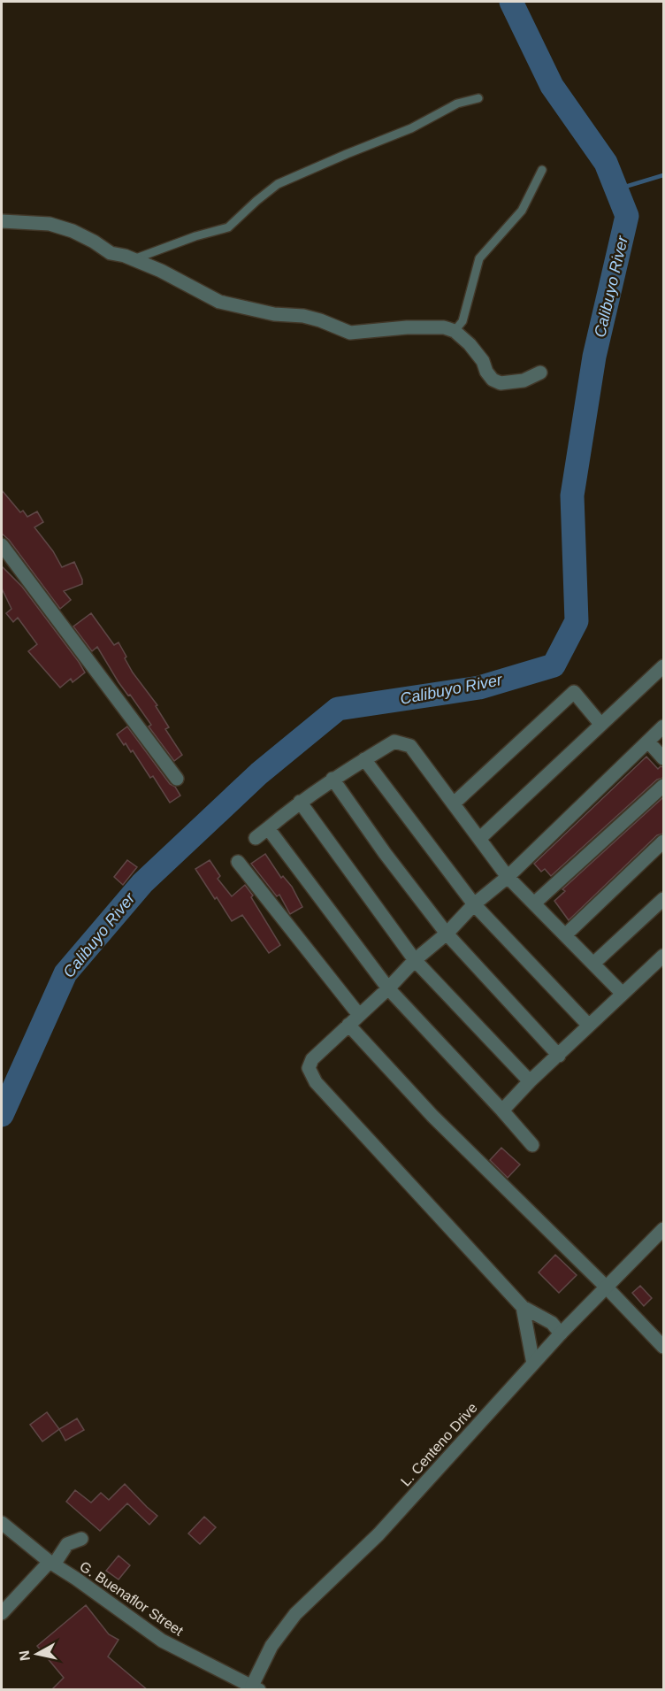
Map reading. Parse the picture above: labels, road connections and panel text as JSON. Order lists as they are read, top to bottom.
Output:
{
  "streets": {
    "street": ["L. Centeno Drive", "G. Buenaflor Street"]
  },
  "crossings": [
    ["L. Centeno Drive", "G. Buenaflor Street"]
  ],
  "water": ["Calibuyo River"],
  "north": "left"
}
